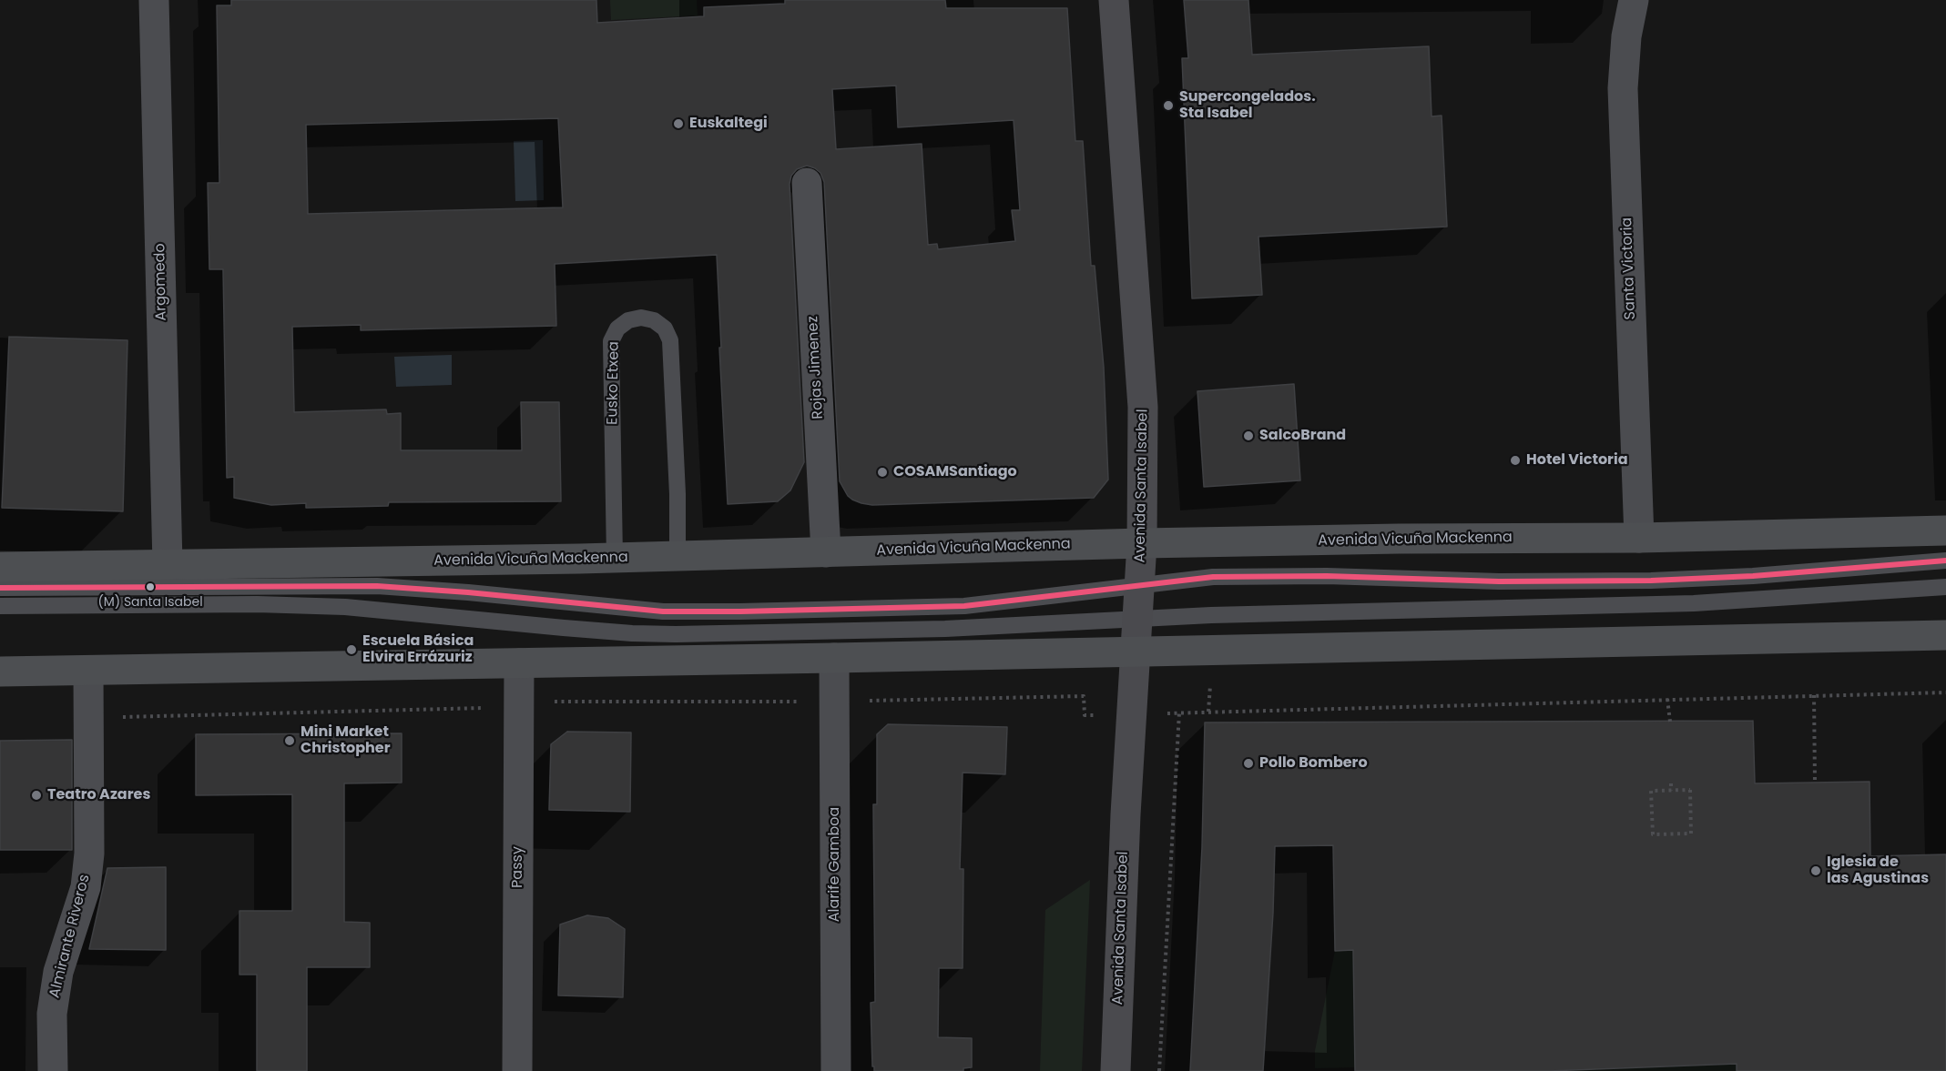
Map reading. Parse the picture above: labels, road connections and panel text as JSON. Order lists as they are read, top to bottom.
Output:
{
  "streets": {
    "main road": ["Avenida Santa Isabel", "Avenida Vicuña Mackenna"],
    "street": [
      "Santa Victoria",
      "Argomedo",
      "Rojas Jimenez",
      "Alarife Gamboa",
      "Passy",
      "Almirante Riveros"
    ],
    "lane": ["Eusko Etxea"]
  },
  "crossings": [
    ["Santa Victoria", "Avenida Vicuña Mackenna"],
    ["Argomedo", "Avenida Vicuña Mackenna"],
    ["Rojas Jimenez", "Avenida Vicuña Mackenna"],
    ["Eusko Etxea", "Avenida Vicuña Mackenna"],
    ["Avenida Santa Isabel", "Avenida Vicuña Mackenna"]
  ],
  "places": [
    "Supercongelados. Sta Isabel",
    "Euskaltegi",
    "SalcoBrand",
    "Hotel Victoria",
    "COSAMSantiago",
    "(M) Santa Isabel",
    "Escuela Básica Elvira Errázuriz",
    "Mini Market Christopher",
    "Pollo Bombero",
    "Teatro Azares",
    "Iglesia de las Agustinas"
  ]
}
